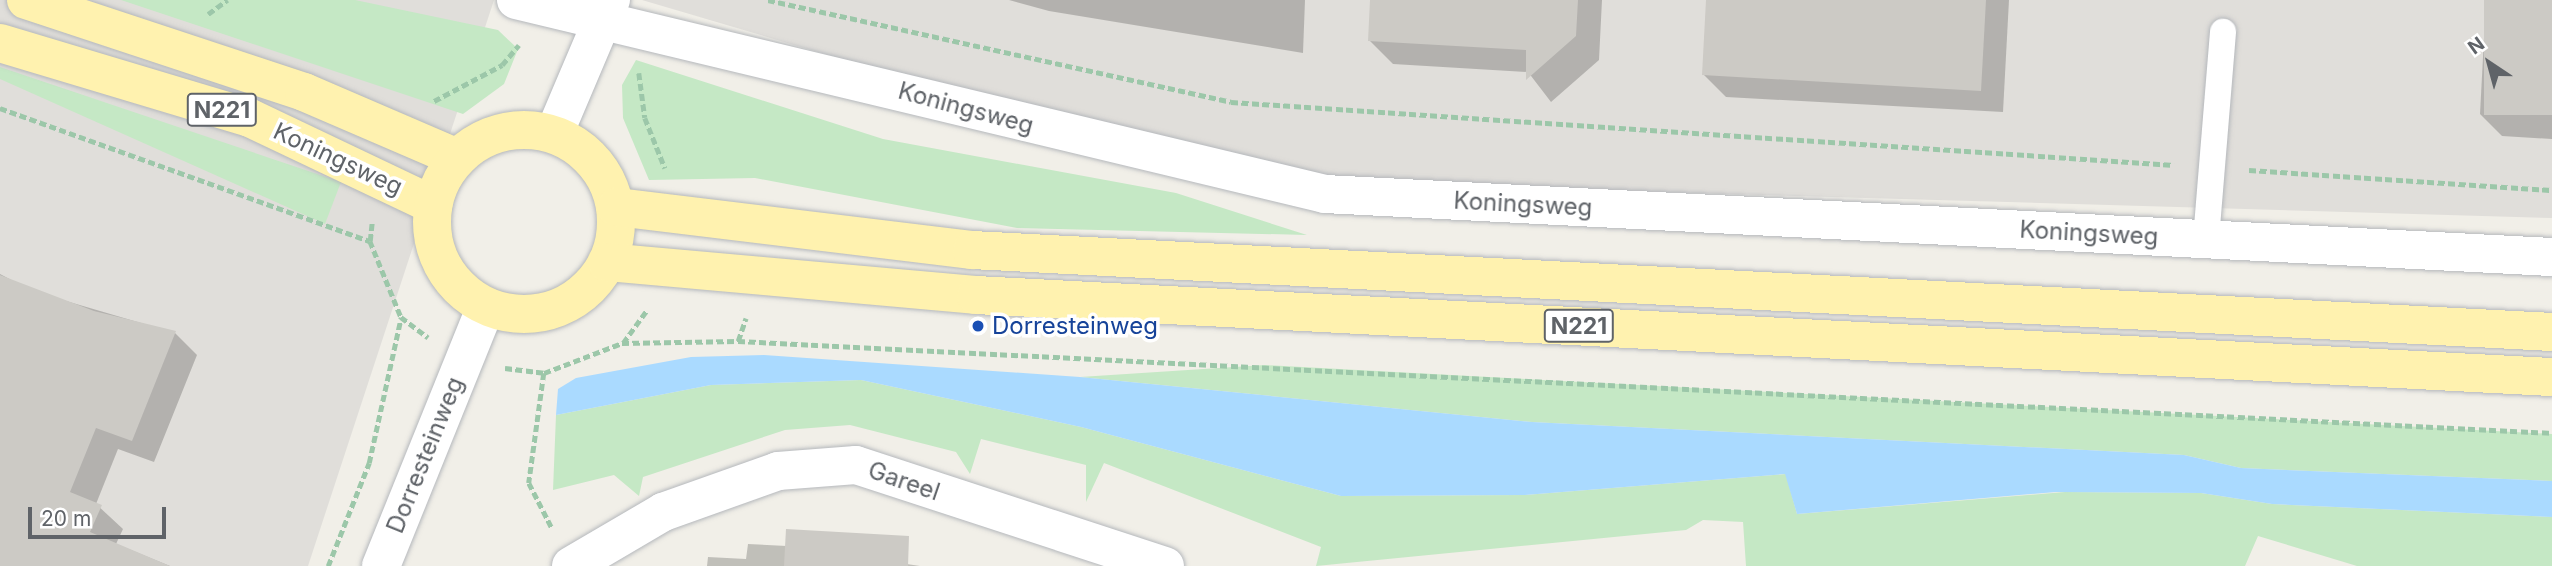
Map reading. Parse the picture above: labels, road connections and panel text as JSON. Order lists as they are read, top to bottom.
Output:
{
  "streets": {
    "main road": ["Koningsweg", "N221"],
    "street": ["Dorresteinweg", "Gareel"]
  },
  "crossings": [
    ["Koningsweg", "N221"],
    ["Koningsweg", "Dorresteinweg"],
    ["N221", "Dorresteinweg"]
  ],
  "places": ["Dorresteinweg"],
  "scale_bar": "20 m",
  "north": "top left"
}
